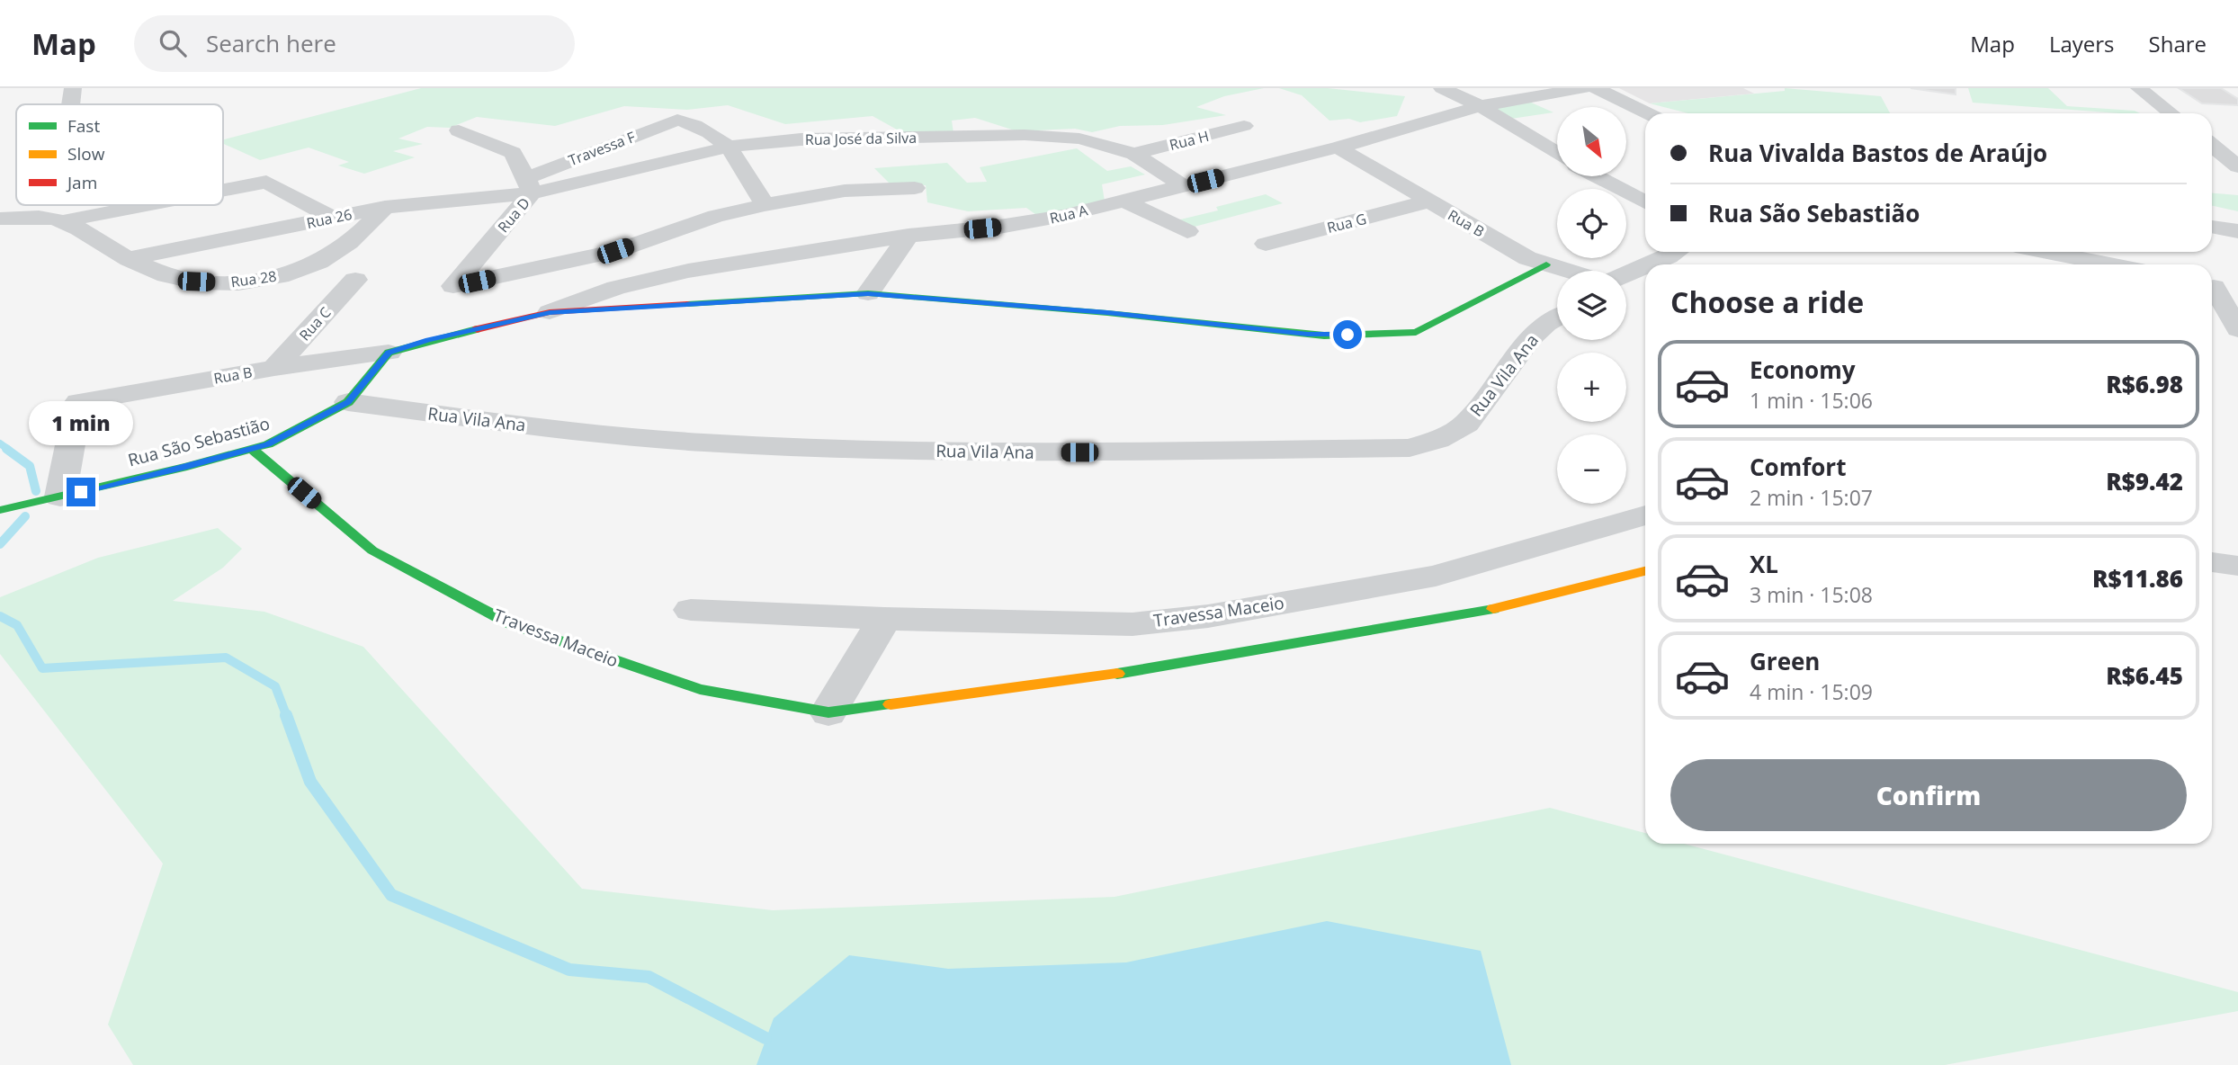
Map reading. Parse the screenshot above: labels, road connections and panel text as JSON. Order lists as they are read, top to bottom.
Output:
{
  "streets": {
    "street": [
      "Rua José da Silva",
      "Rua H",
      "Travessa F",
      "Rua A",
      "Rua D",
      "Rua 26",
      "Rua G",
      "Rua B",
      "Rua 28",
      "Rua C",
      "Rua Vila Ana",
      "Rua São Sebastião",
      "Travessa Maceio"
    ]
  },
  "crossings": [
    ["Rua José da Silva", "Rua H"],
    ["Rua José da Silva", "Travessa F"],
    ["Rua José da Silva", "Rua A"],
    ["Rua José da Silva", "Rua D"],
    ["Rua José da Silva", "Rua 26"],
    ["Travessa F", "Rua D"],
    ["Travessa F", "Rua 26"],
    ["Rua A", "Rua B"],
    ["Rua D", "Rua 26"],
    ["Rua 26", "Rua 28"],
    ["Rua G", "Rua B"],
    ["Rua B", "Rua C"],
    ["Rua B", "Rua São Sebastião"],
    ["Rua Vila Ana", "Rua São Sebastião"],
    ["Rua São Sebastião", "Travessa Maceio"]
  ],
  "legend": ["Fast", "Slow", "Jam"],
  "north": "bottom right",
  "page": {
    "header": "Map",
    "search": "Search here",
    "nav": ["Map", "Layers", "Share"],
    "map_buttons": ["+", "−"],
    "banner": ["Rua Vivalda Bastos de Araújo", "Rua São Sebastião"],
    "heading": "Choose a ride",
    "list": [
      {
        "name": "Economy",
        "note": "1 min · 15:06",
        "value": "R$6.98"
      },
      {
        "name": "Comfort",
        "note": "2 min · 15:07",
        "value": "R$9.42"
      },
      {
        "name": "XL",
        "note": "3 min · 15:08",
        "value": "R$11.86"
      },
      {
        "name": "Green",
        "note": "4 min · 15:09",
        "value": "R$6.45"
      }
    ],
    "bubble": "1 min",
    "buttons": "Confirm"
  }
}
